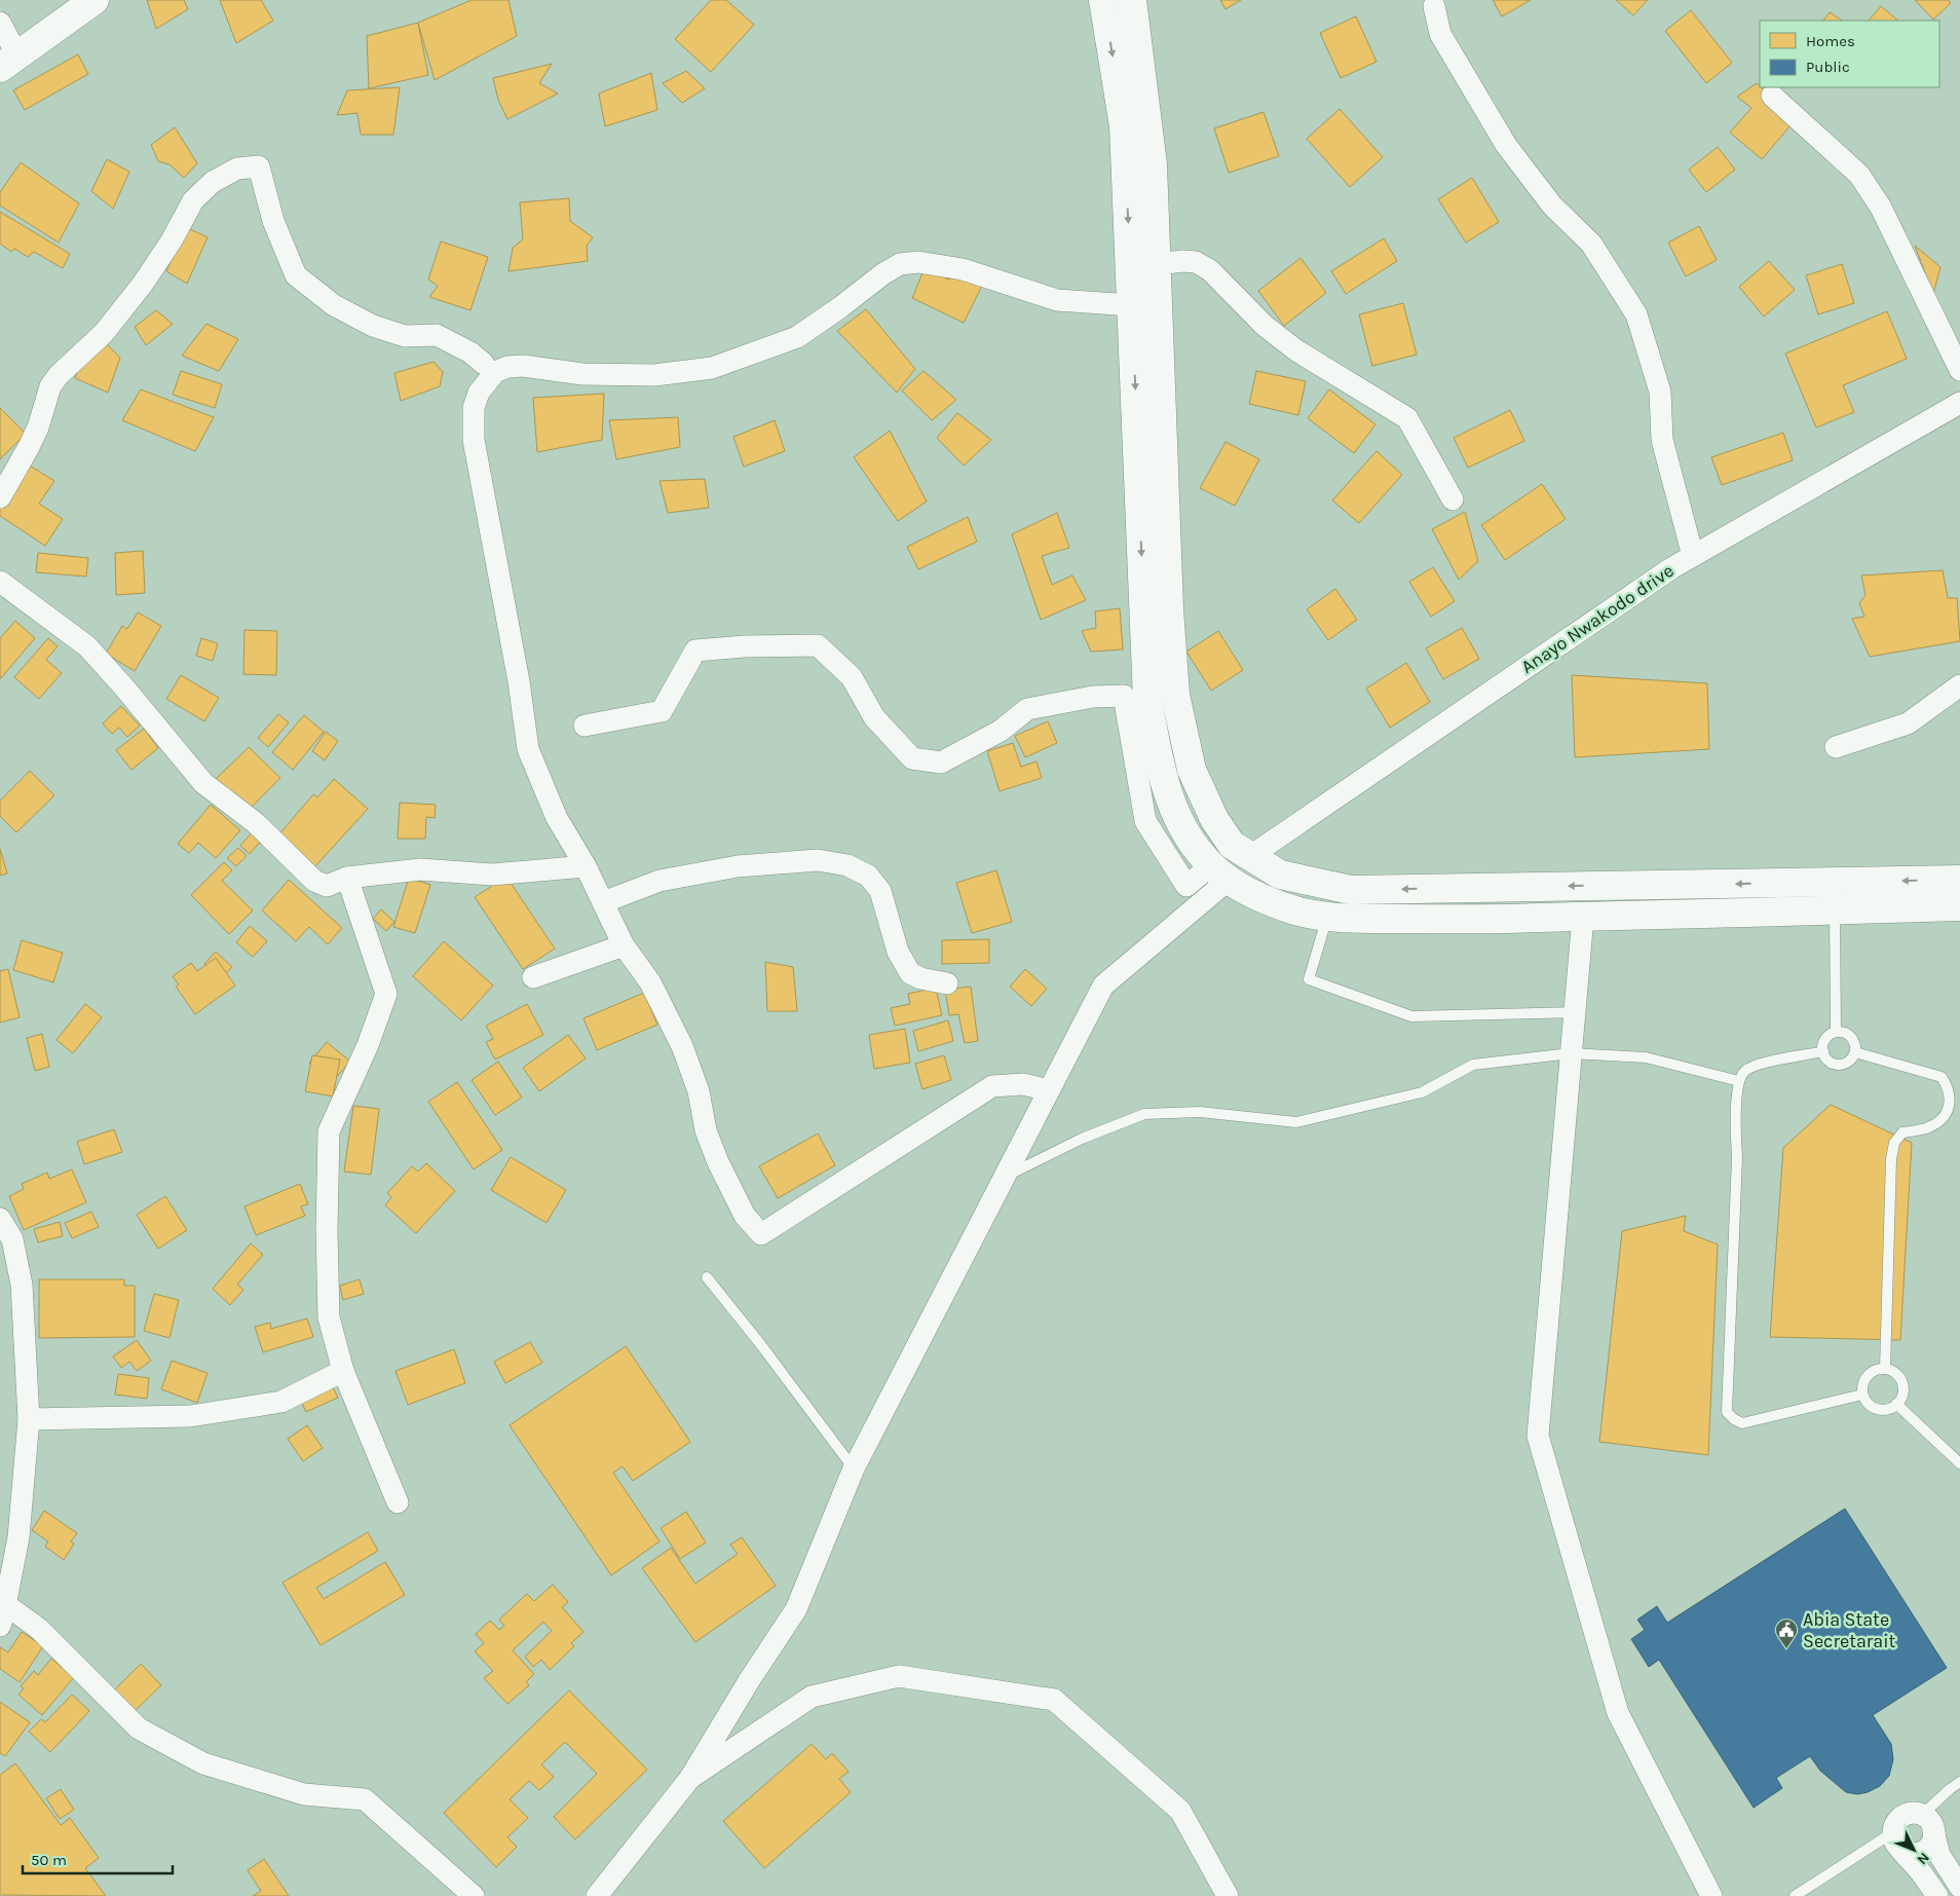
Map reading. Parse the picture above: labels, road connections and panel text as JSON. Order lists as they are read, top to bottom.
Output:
{
  "streets": {
    "street": ["Anayo Nwakodo drive"]
  },
  "places": {
    "public building": ["Abia State Secretarait"]
  },
  "legend": ["Homes", "Public"],
  "scale_bar": "50 m",
  "north": "bottom right"
}
